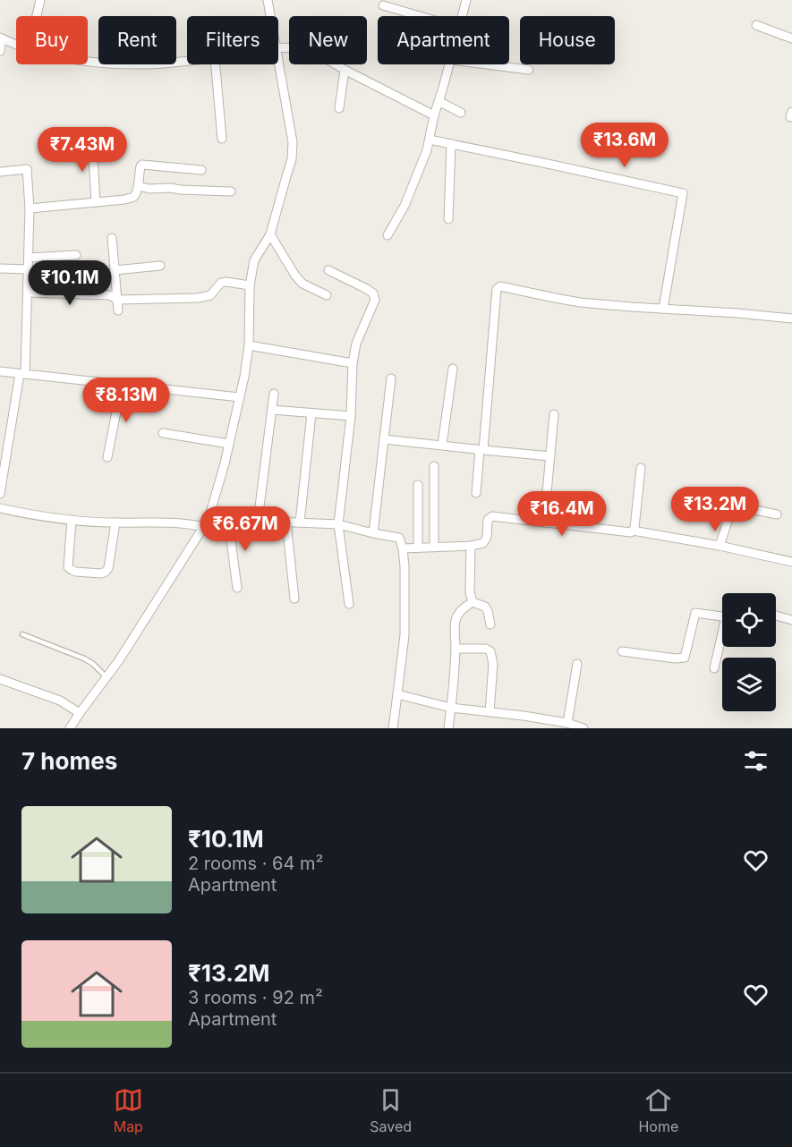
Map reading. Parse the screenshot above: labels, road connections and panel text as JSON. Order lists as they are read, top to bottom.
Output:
{
  "page": {
    "chip": [
      "Buy",
      "Rent",
      "Filters",
      "New",
      "Apartment",
      "House"
    ],
    "price": [
      "₹13.6M",
      "₹7.43M",
      "₹10.1M",
      "₹8.13M",
      "₹13.2M",
      "₹16.4M",
      "₹6.67M"
    ],
    "heading": "7 homes",
    "list": [
      {
        "name": "₹10.1M",
        "note": "2 rooms · 64 m² · Apartment"
      },
      {
        "name": "₹13.2M",
        "note": "3 rooms · 92 m² · Apartment"
      }
    ],
    "tabs": ["Map", "Saved", "Home"]
  }
}
